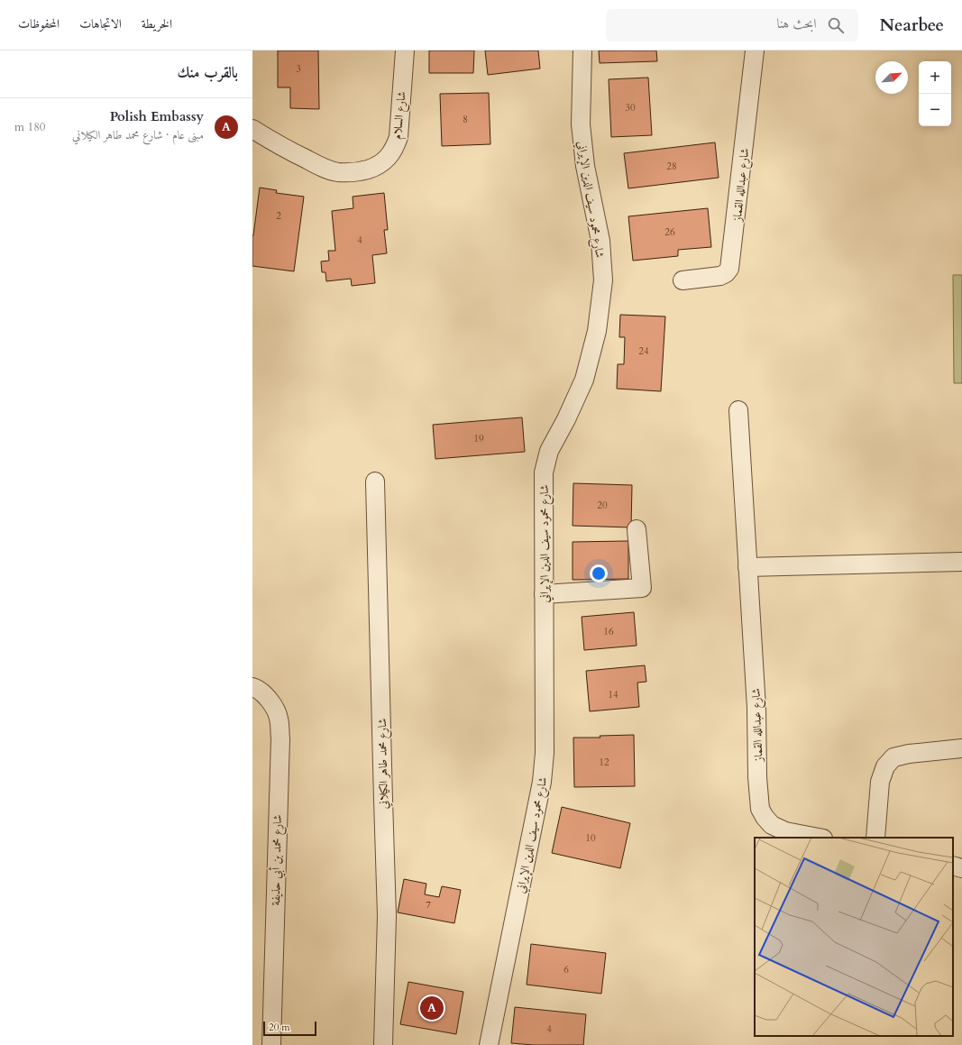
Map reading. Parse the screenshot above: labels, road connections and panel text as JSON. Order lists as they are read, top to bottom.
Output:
{
  "streets": {
    "street": [
      "شارع السلام",
      "شارع عبدالله القماز",
      "شارع محمود سيف الدين الإيراني",
      "شارع محمد طاهر الكيلاني",
      "شارع محمد بن أبي حذيفة"
    ]
  },
  "house_numbers": [
    "3",
    "30",
    "8",
    "28",
    "2",
    "26",
    "4",
    "24",
    "19",
    "20",
    "16",
    "14",
    "12",
    "10",
    "7",
    "6",
    "4"
  ],
  "scale_bar": "20 m",
  "north": "top right",
  "page": {
    "header": "Nearbee",
    "search": "ابحث هنا",
    "nav": ["الخريطة", "الاتجاهات", "المحفوظات"],
    "heading": "بالقرب منك",
    "map_buttons": ["+", "−"],
    "list": [
      {
        "mark": "A",
        "name": "Polish Embassy",
        "note": "مبنى عام · شارع محمد طاهر الكيلاني",
        "value": "180 m"
      }
    ],
    "pins": "A",
    "scale": "20 m"
  }
}
